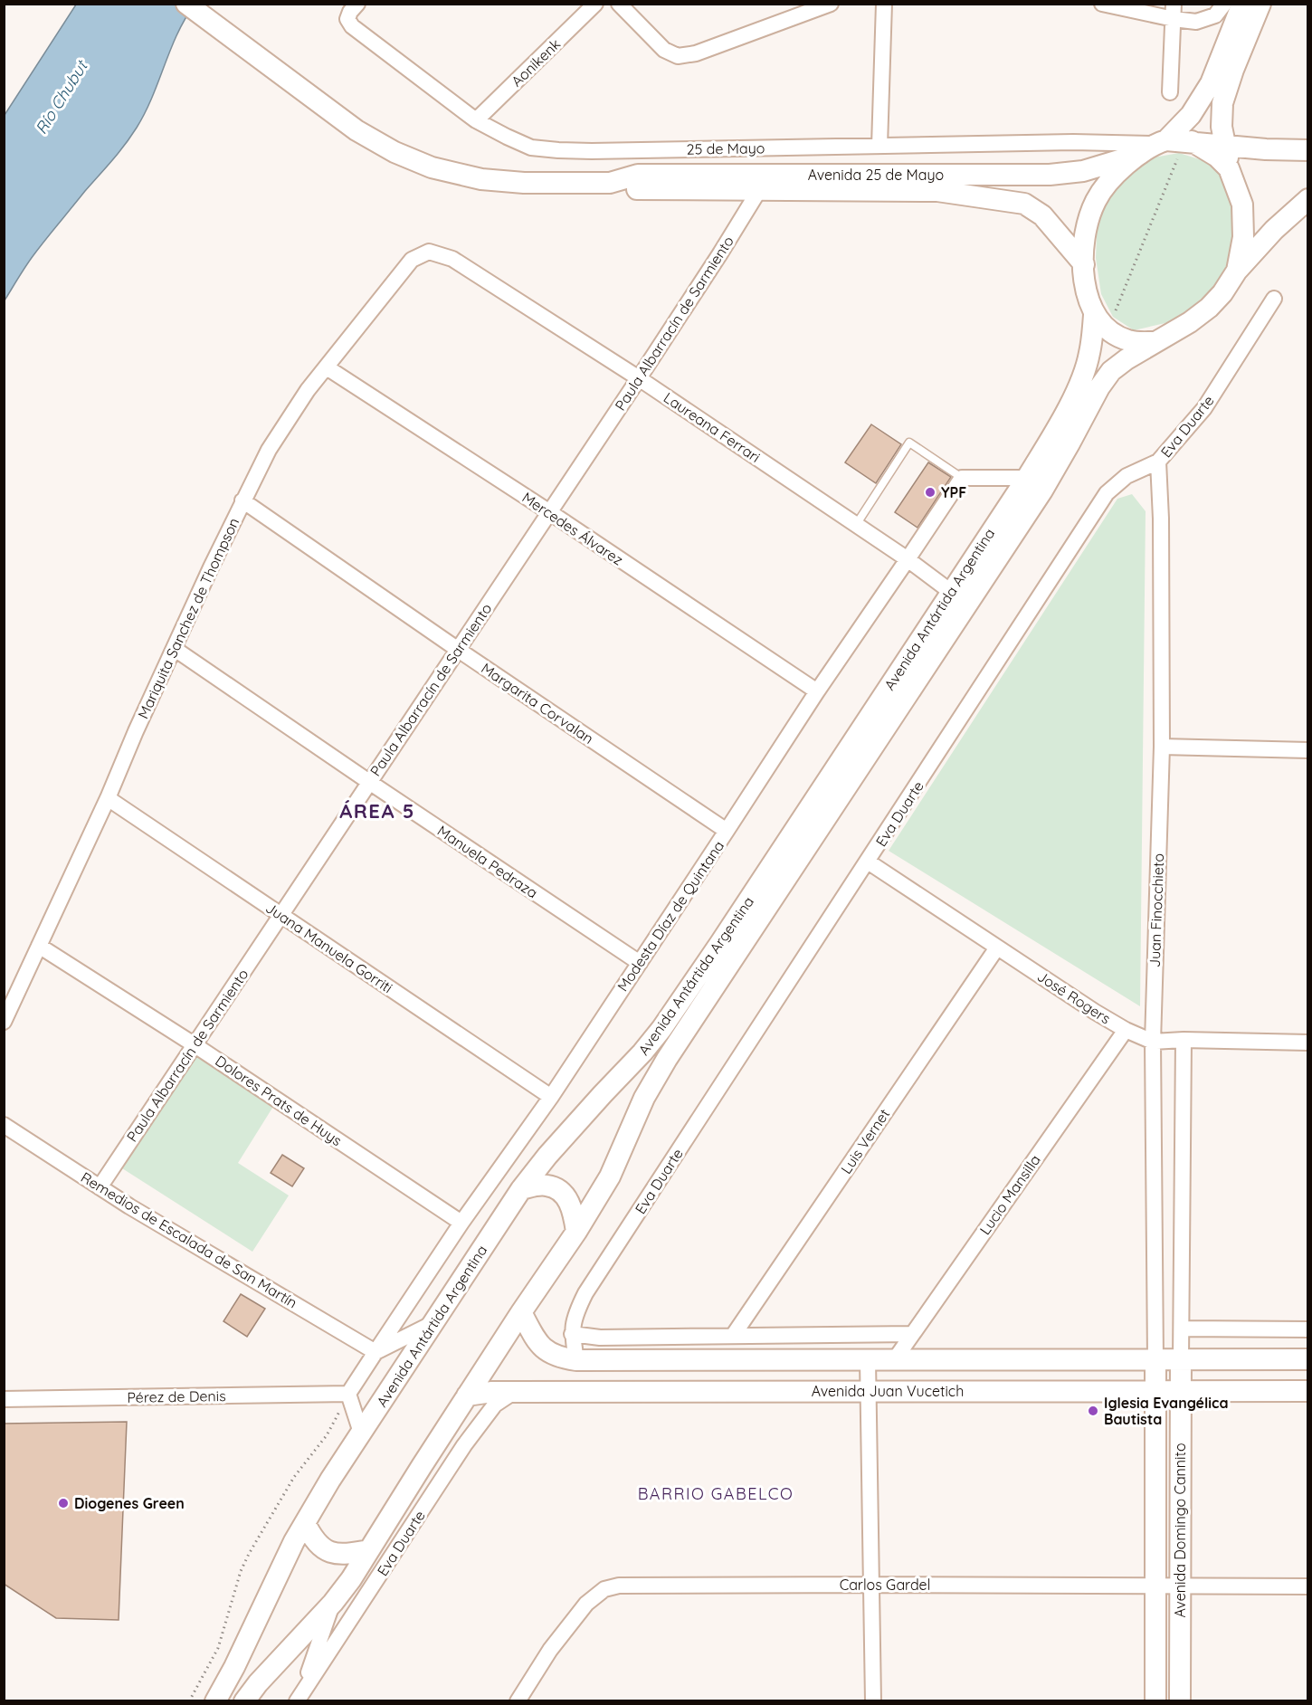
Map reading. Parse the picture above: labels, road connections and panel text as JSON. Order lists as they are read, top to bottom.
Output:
{
  "streets": {
    "main road": [
      "Avenida 25 de Mayo",
      "Avenida Antártida Argentina",
      "Avenida Juan Vucetich",
      "Avenida Domingo Cannito"
    ],
    "street": [
      "Aonikenk",
      "25 de Mayo",
      "Paula Albarracín de Sarmiento",
      "Eva Duarte",
      "Laureana Ferrari",
      "Mercedes Álvarez",
      "Mariquita Sanchez de Thompson",
      "Margarita Corvalan",
      "Manuela Pedraza",
      "Juan Finocchieto",
      "Modesta Díaz de Quintana",
      "Juana Manuela Gorriti",
      "José Rogers",
      "Dolores Prats de Huys",
      "Luis Vernet",
      "Lucio Mansilla",
      "Remedios de Escalada de San Martín",
      "Pérez de Denis",
      "Carlos Gardel"
    ]
  },
  "crossings": [
    ["Aonikenk", "25 de Mayo"],
    ["25 de Mayo", "Avenida 25 de Mayo"],
    ["Avenida 25 de Mayo", "Paula Albarracín de Sarmiento"],
    ["Paula Albarracín de Sarmiento", "Laureana Ferrari"],
    ["Paula Albarracín de Sarmiento", "Mercedes Álvarez"],
    ["Paula Albarracín de Sarmiento", "Margarita Corvalan"],
    ["Paula Albarracín de Sarmiento", "Manuela Pedraza"],
    ["Paula Albarracín de Sarmiento", "Juana Manuela Gorriti"],
    ["Paula Albarracín de Sarmiento", "Dolores Prats de Huys"],
    ["Paula Albarracín de Sarmiento", "Remedios de Escalada de San Martín"],
    ["Eva Duarte", "Juan Finocchieto"],
    ["Eva Duarte", "José Rogers"],
    ["Eva Duarte", "Avenida Juan Vucetich"],
    ["Laureana Ferrari", "Avenida Antártida Argentina"],
    ["Laureana Ferrari", "Mariquita Sanchez de Thompson"],
    ["Laureana Ferrari", "Modesta Díaz de Quintana"],
    ["Mercedes Álvarez", "Mariquita Sanchez de Thompson"],
    ["Mercedes Álvarez", "Modesta Díaz de Quintana"],
    ["Avenida Antártida Argentina", "Avenida Juan Vucetich"],
    ["Mariquita Sanchez de Thompson", "Margarita Corvalan"],
    ["Mariquita Sanchez de Thompson", "Manuela Pedraza"],
    ["Mariquita Sanchez de Thompson", "Juana Manuela Gorriti"],
    ["Mariquita Sanchez de Thompson", "Dolores Prats de Huys"],
    ["Margarita Corvalan", "Modesta Díaz de Quintana"],
    ["Manuela Pedraza", "Modesta Díaz de Quintana"],
    ["Juan Finocchieto", "José Rogers"],
    ["Juan Finocchieto", "Avenida Juan Vucetich"],
    ["Juan Finocchieto", "Avenida Domingo Cannito"],
    ["Modesta Díaz de Quintana", "Juana Manuela Gorriti"],
    ["Modesta Díaz de Quintana", "Dolores Prats de Huys"],
    ["Modesta Díaz de Quintana", "Remedios de Escalada de San Martín"],
    ["Modesta Díaz de Quintana", "Pérez de Denis"],
    ["José Rogers", "Luis Vernet"],
    ["José Rogers", "Lucio Mansilla"],
    ["Lucio Mansilla", "Avenida Juan Vucetich"],
    ["Avenida Juan Vucetich", "Avenida Domingo Cannito"],
    ["Avenida Domingo Cannito", "Carlos Gardel"]
  ],
  "districts": ["ÁREA 5", "BARRIO GABELCO"],
  "water": ["Río Chubut"],
  "places": ["YPF", "Iglesia Evangélica Bautista", "Diogenes Green"]
}
